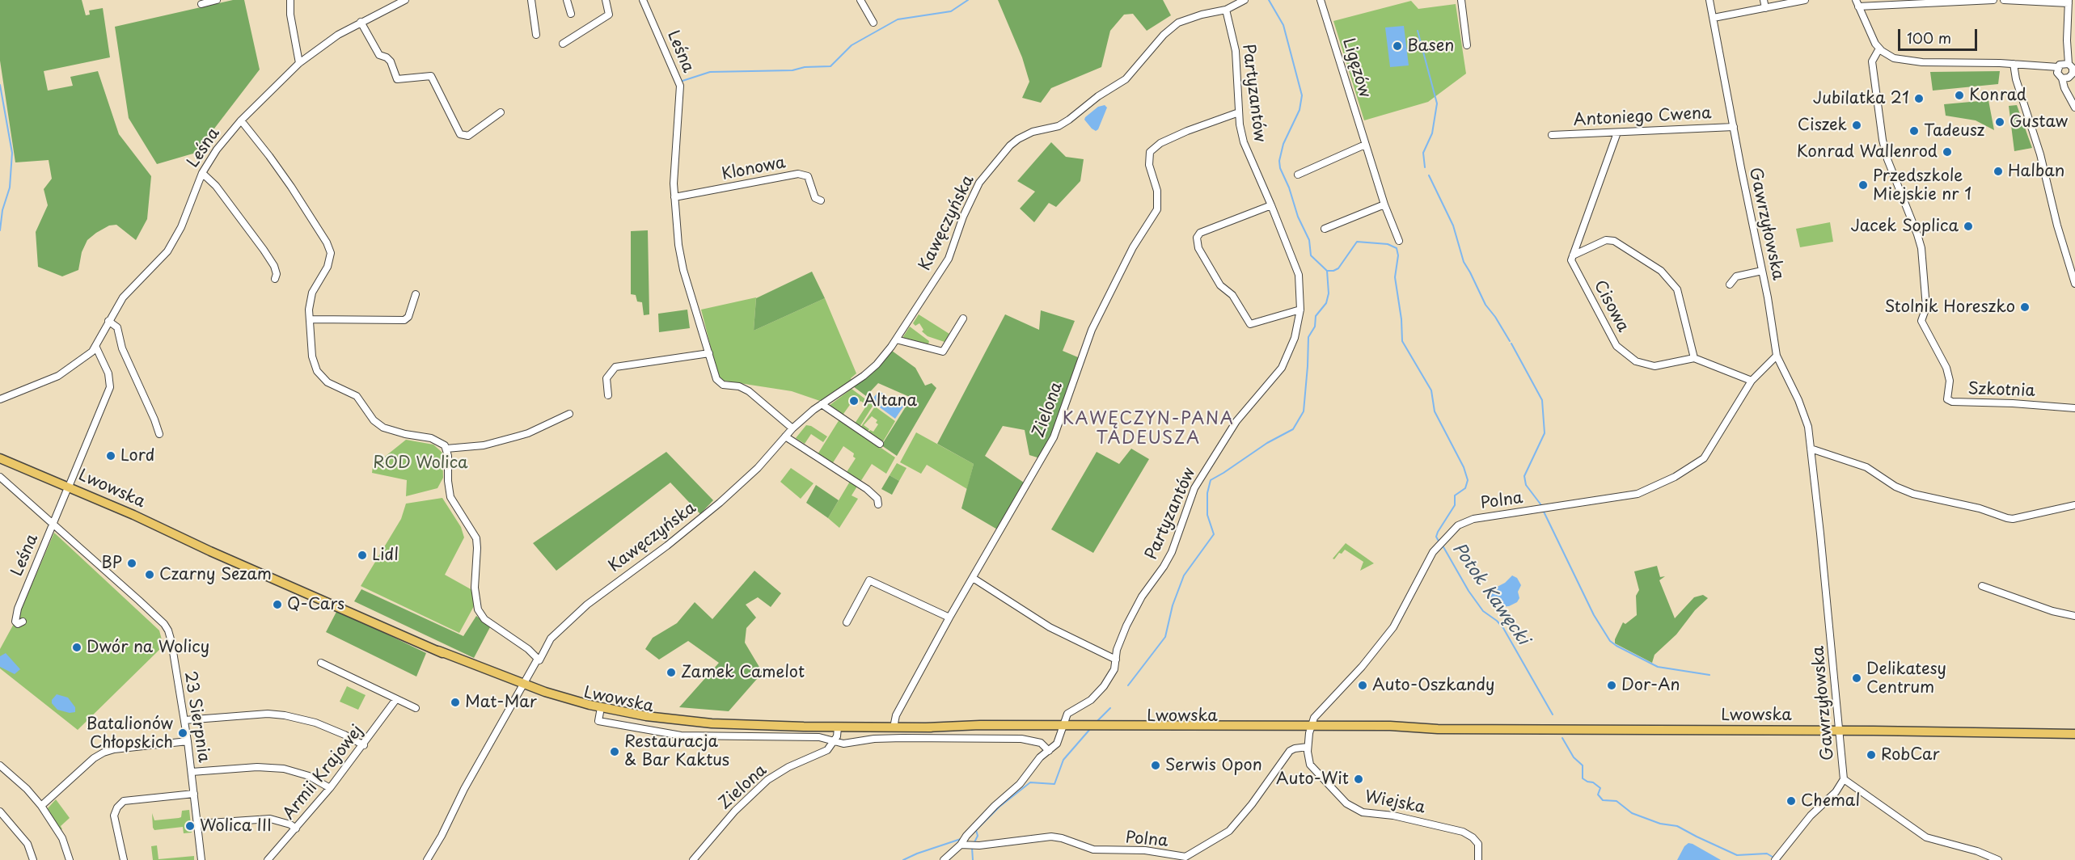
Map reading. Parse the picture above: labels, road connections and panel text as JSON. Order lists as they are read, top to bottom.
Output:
{
  "streets": {
    "main road": ["Lwowska"],
    "street": [
      "Leśna",
      "Ligęzów",
      "Partyzantów",
      "Antoniego Cwena",
      "Klonowa",
      "Kawęczyńska",
      "Gawrzyłowska",
      "Cisowa",
      "Szkotnia",
      "Zielona",
      "Polna",
      "23 Sierpnia",
      "Armii Krajowej",
      "Wiejska"
    ]
  },
  "crossings": [
    ["Leśna", "Klonowa"],
    ["Leśna", "Lwowska"],
    ["Leśna", "23 Sierpnia"],
    ["Partyzantów", "Kawęczyńska"],
    ["Partyzantów", "Zielona"],
    ["Partyzantów", "Lwowska"],
    ["Partyzantów", "Polna"],
    ["Antoniego Cwena", "Gawrzyłowska"],
    ["Kawęczyńska", "Lwowska"],
    ["Gawrzyłowska", "Lwowska"],
    ["Gawrzyłowska", "Polna"],
    ["Zielona", "Lwowska"],
    ["Lwowska", "Polna"],
    ["Lwowska", "Wiejska"],
    ["Polna", "Wiejska"]
  ],
  "districts": ["KAWĘCZYN-PANA TADEUSZA"],
  "water": ["Potok Kawęcki"],
  "parks": ["ROD Wolica"],
  "places": [
    "Basen",
    "Konrad",
    "Jubilatka 21",
    "Gustaw",
    "Ciszek",
    "Tadeusz",
    "Konrad Wallenrod",
    "Halban",
    "Przedszkole Miejskie nr 1",
    "Jacek Soplica",
    "Stolnik Horeszko",
    "Altana",
    "Lord",
    "Lidl",
    "BP",
    "Czarny Sezam",
    "Q-Cars",
    "Dwór na Wolicy",
    "Zamek Camelot",
    "Delikatesy Centrum",
    "Auto-Oszkandy",
    "Dor-An",
    "Mat-Mar",
    "Batalionów Chłopskich",
    "Restauracja & Bar Kaktus",
    "RobCar",
    "Serwis Opon",
    "Auto-Wit",
    "Chemal",
    "Wolica III"
  ],
  "scale_bar": "100 m"
}
